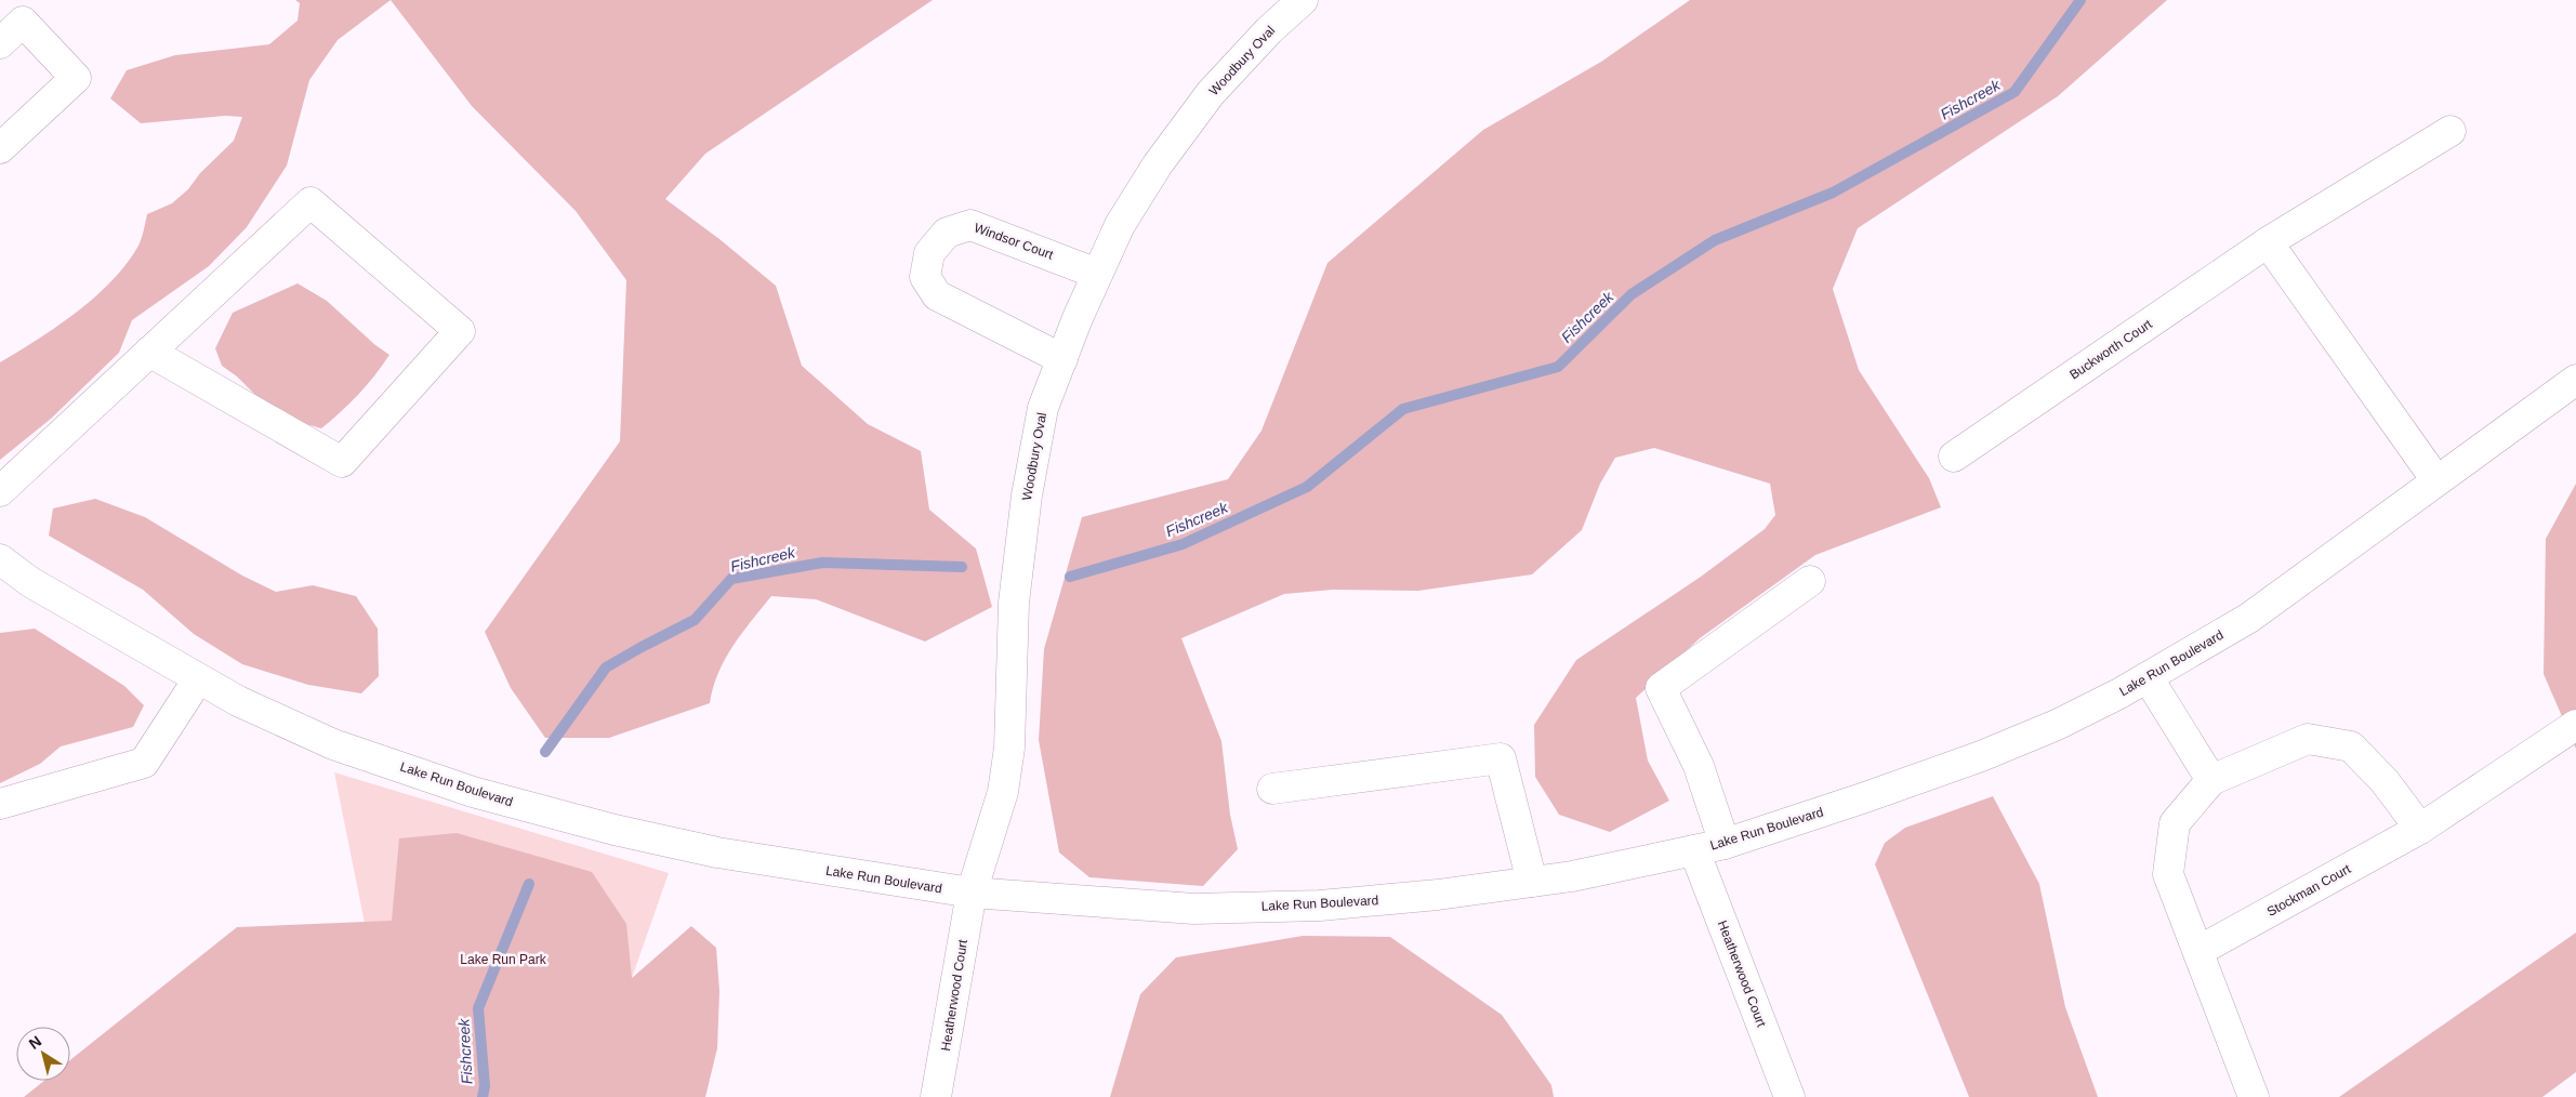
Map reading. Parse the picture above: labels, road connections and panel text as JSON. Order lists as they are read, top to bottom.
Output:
{
  "streets": {
    "street": [
      "Woodbury Oval",
      "Windsor Court",
      "Buckworth Court",
      "Lake Run Boulevard",
      "Stockman Court",
      "Heatherwood Court"
    ]
  },
  "crossings": [
    ["Woodbury Oval", "Windsor Court"],
    ["Woodbury Oval", "Lake Run Boulevard"],
    ["Woodbury Oval", "Heatherwood Court"],
    ["Lake Run Boulevard", "Heatherwood Court"]
  ],
  "water": ["Fishcreek"],
  "parks": ["Lake Run Park"],
  "north": "top left"
}
